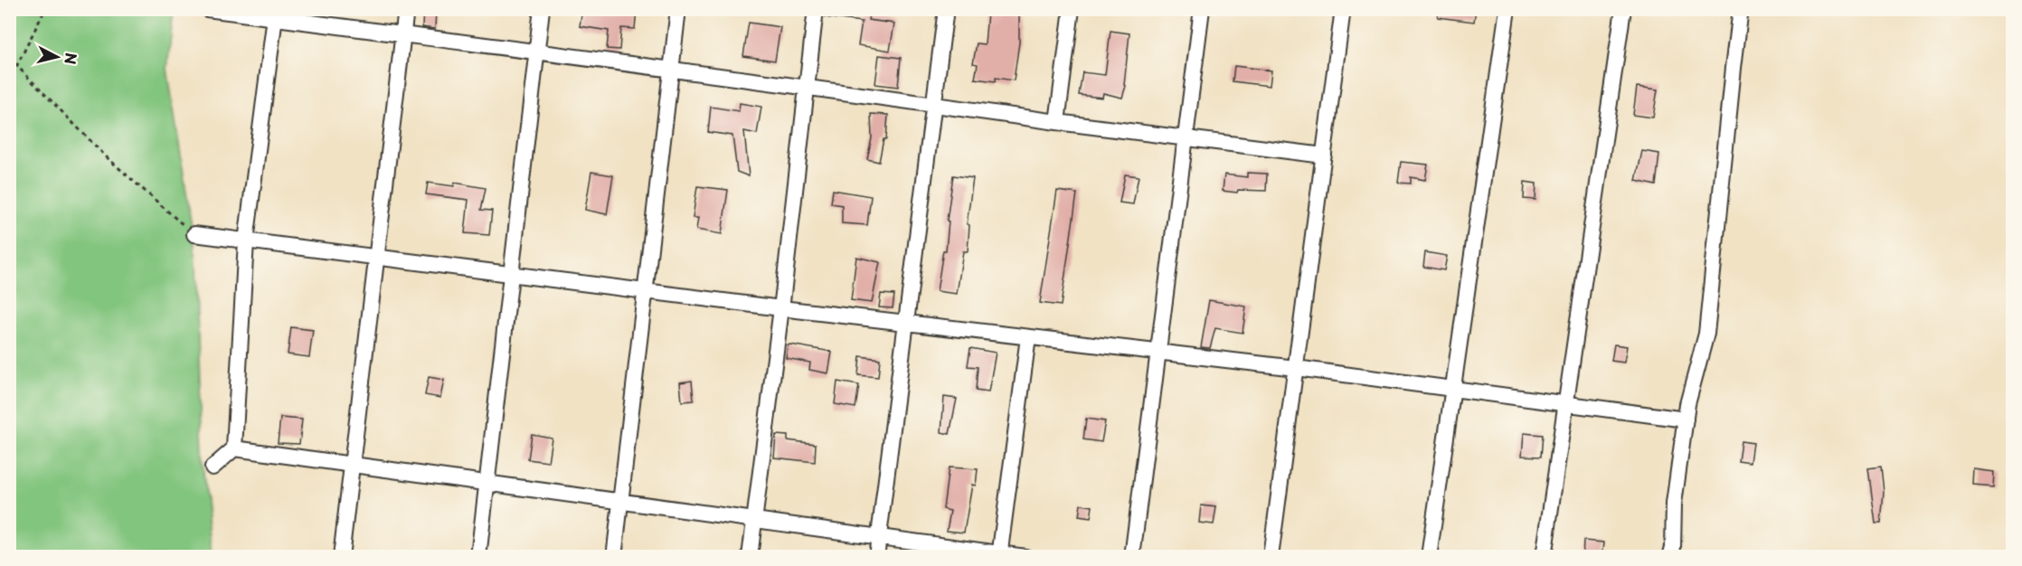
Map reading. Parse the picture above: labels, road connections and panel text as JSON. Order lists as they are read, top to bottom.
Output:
{
  "north": "right"
}
